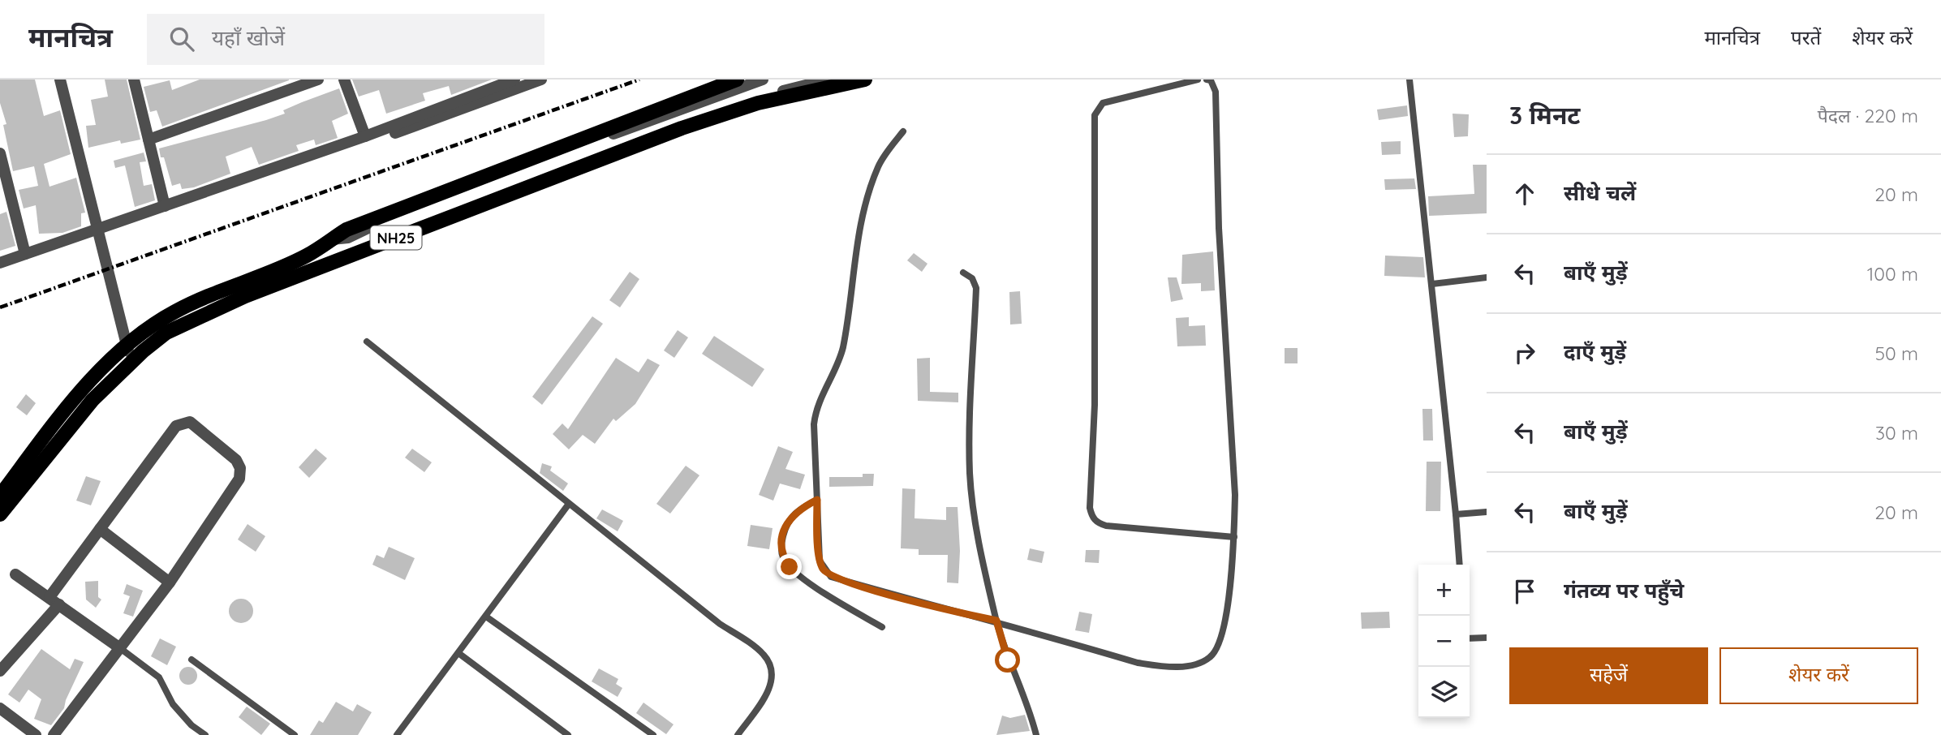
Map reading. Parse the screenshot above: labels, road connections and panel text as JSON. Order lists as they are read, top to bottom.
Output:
{
  "streets": {
    "main road": ["NH25"]
  },
  "page": {
    "header": "मानचित्र",
    "search": "यहाँ खोजें",
    "nav": ["मानचित्र", "परतें", "शेयर करें"],
    "heading": ["3 मिनट", "पैदल · 220 m"],
    "list": [
      ["सीधे चलें", "20 m"],
      ["बाएँ मुड़ें", "100 m"],
      ["दाएँ मुड़ें", "50 m"],
      ["बाएँ मुड़ें", "30 m"],
      ["बाएँ मुड़ें", "20 m"],
      "गंतव्य पर पहुँचे"
    ],
    "map_buttons": ["+", "−"],
    "buttons": ["सहेजें", "शेयर करें"]
  }
}
